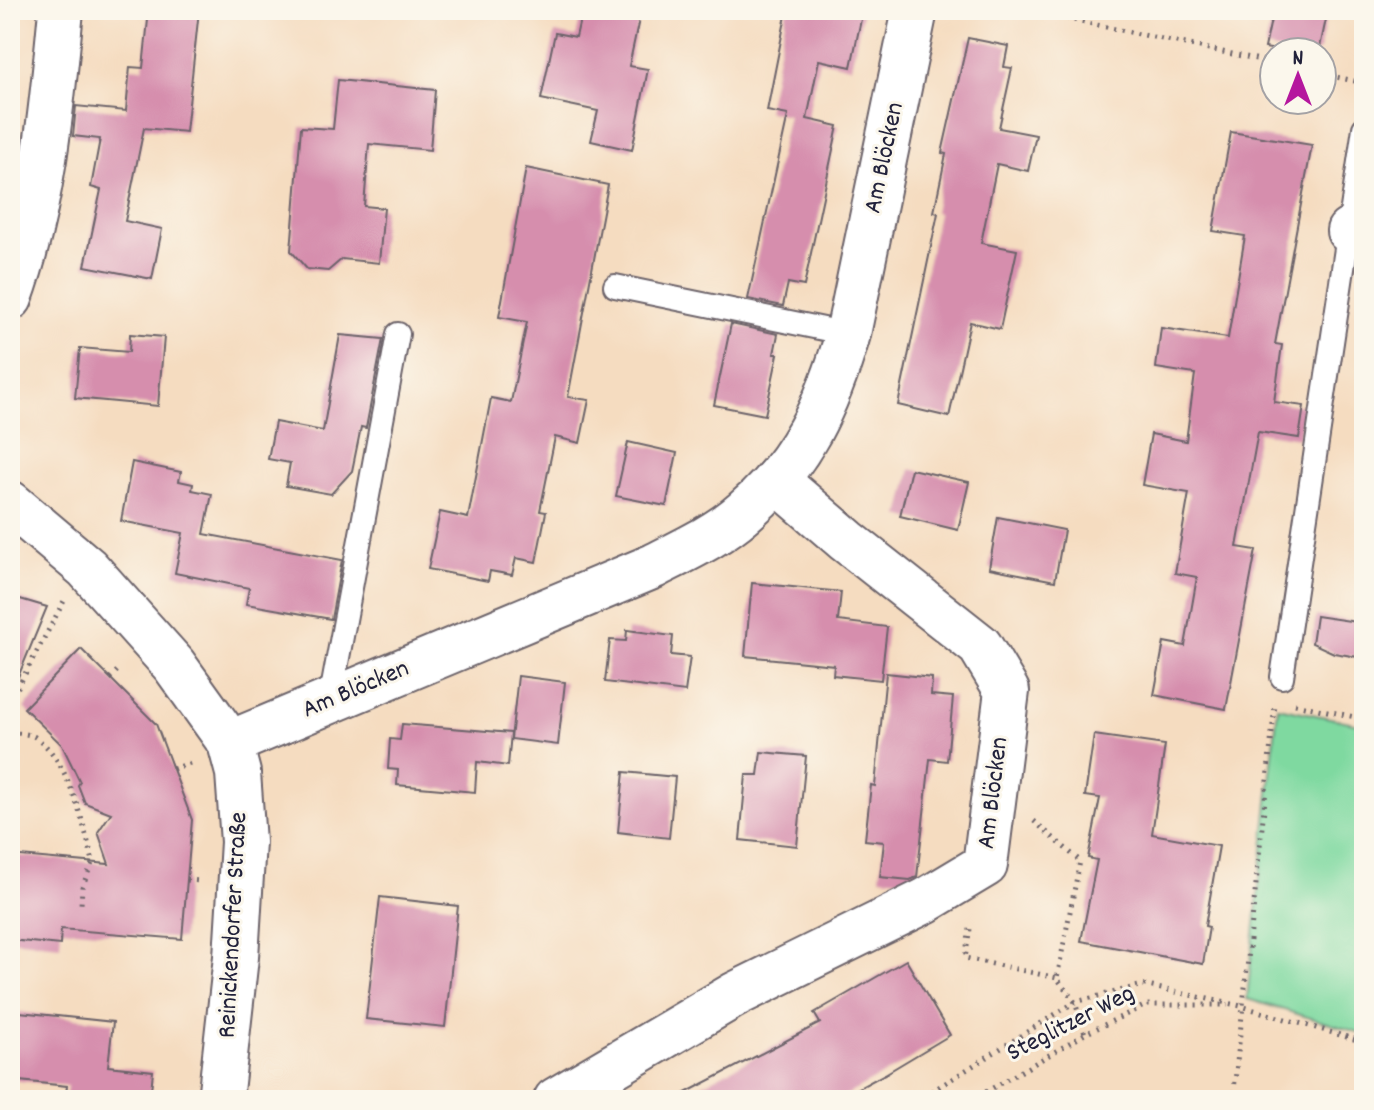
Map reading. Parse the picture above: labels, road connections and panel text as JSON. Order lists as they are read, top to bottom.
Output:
{
  "streets": {
    "street": ["Am Blöcken", "Reinickendorfer Straße"],
    "path": ["Steglitzer Weg"]
  },
  "crossings": [
    ["Am Blöcken", "Reinickendorfer Straße"]
  ],
  "north": "top"
}
